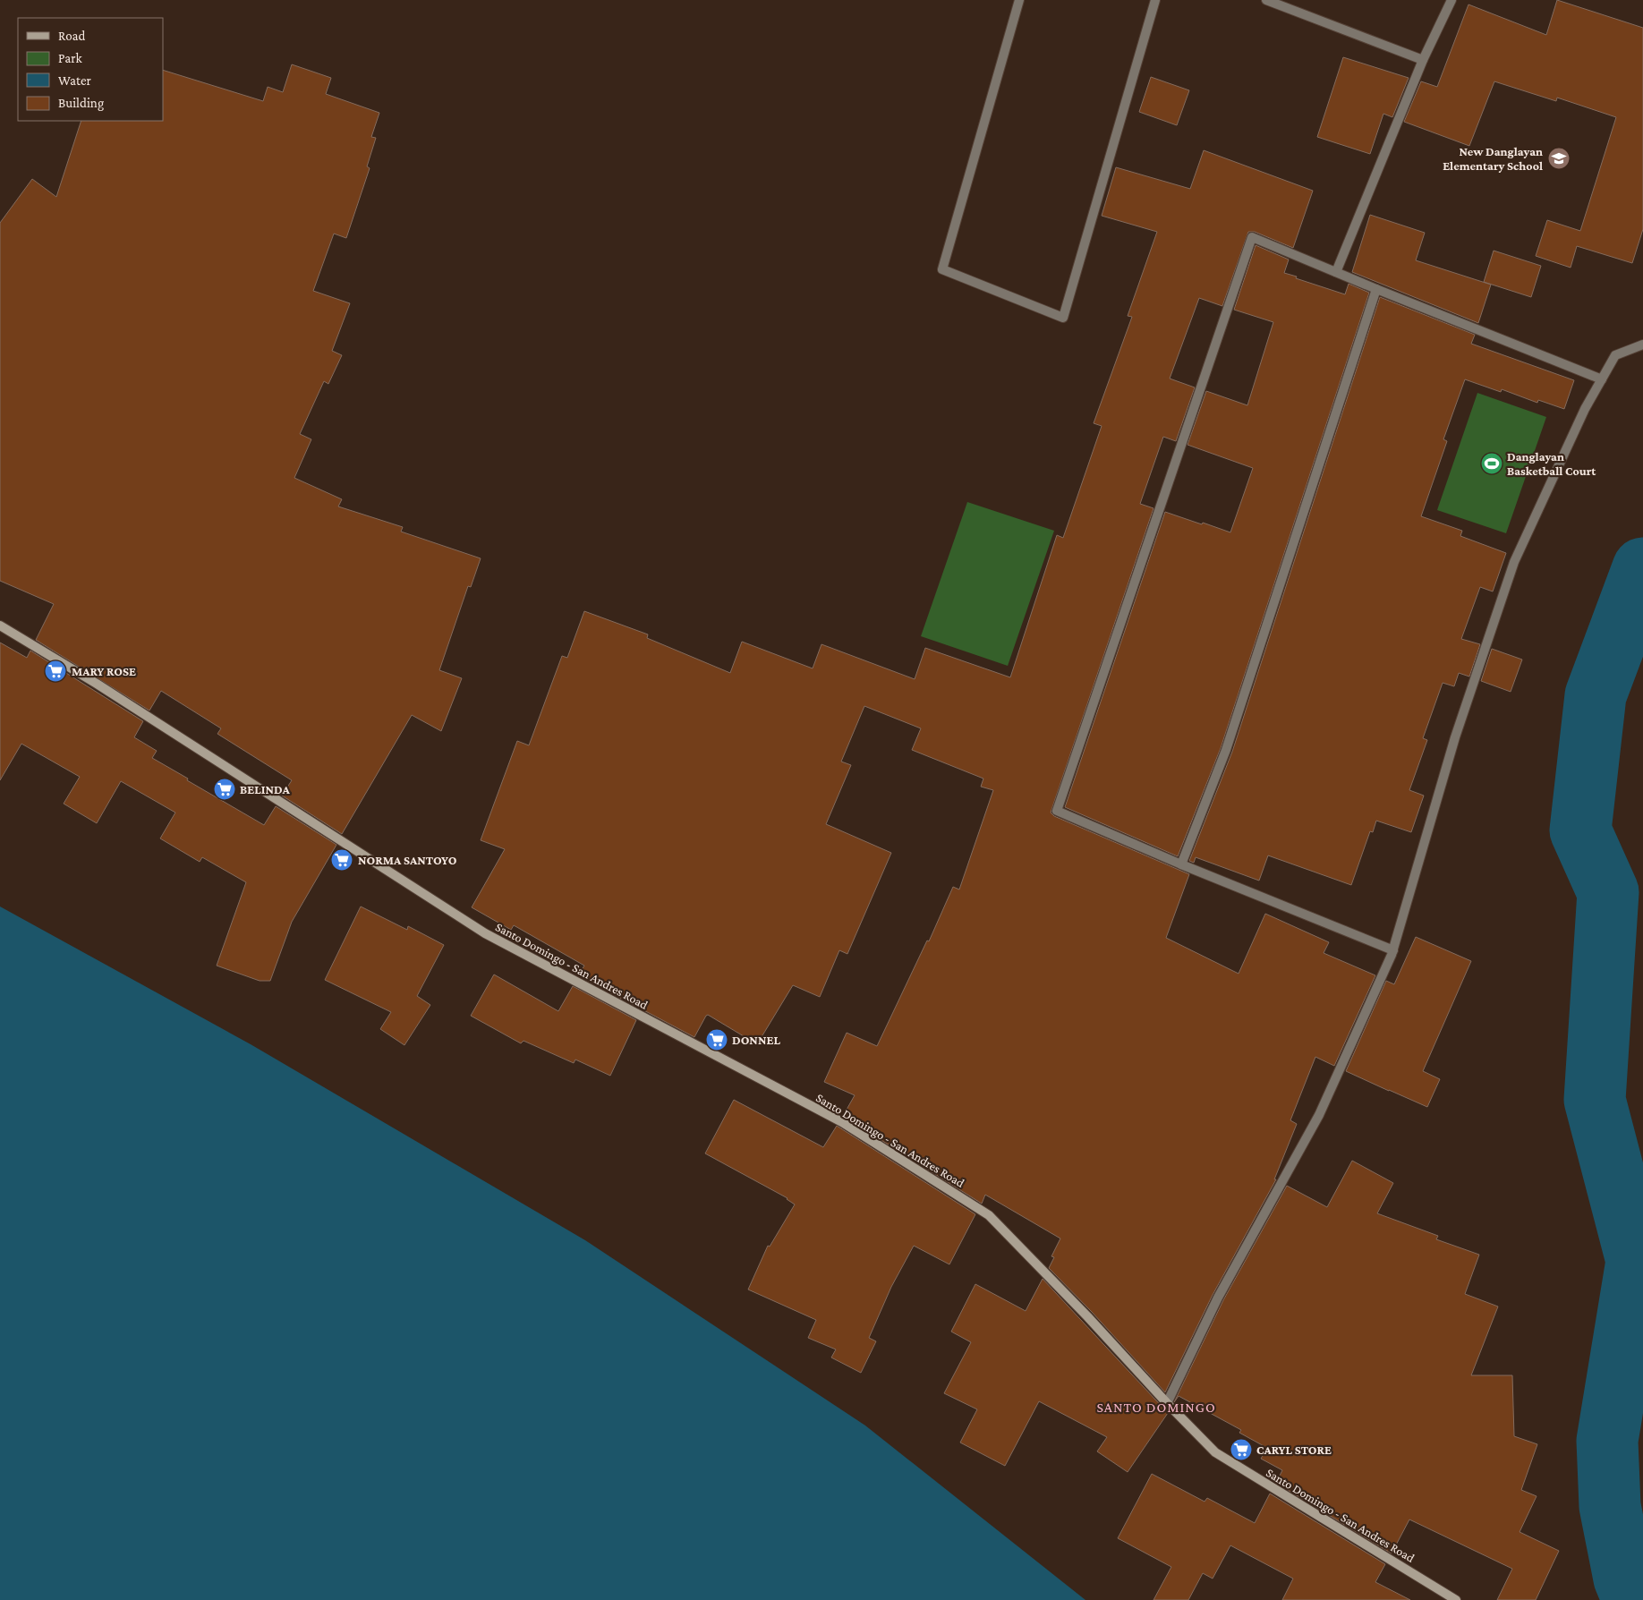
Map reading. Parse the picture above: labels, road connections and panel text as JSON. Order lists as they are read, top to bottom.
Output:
{
  "streets": {
    "street": ["Santo Domingo - San Andres Road"]
  },
  "districts": ["SANTO DOMINGO"],
  "places": {
    "school or university": ["New Danglayan Elementary School"],
    "sports": ["Danglayan Basketball Court"],
    "supermarket": [
      "MARY ROSE",
      "BELINDA",
      "NORMA SANTOYO",
      "DONNEL",
      "CARYL STORE"
    ]
  },
  "legend": [
    "Road",
    "Park",
    "Water",
    "Building"
  ]
}
